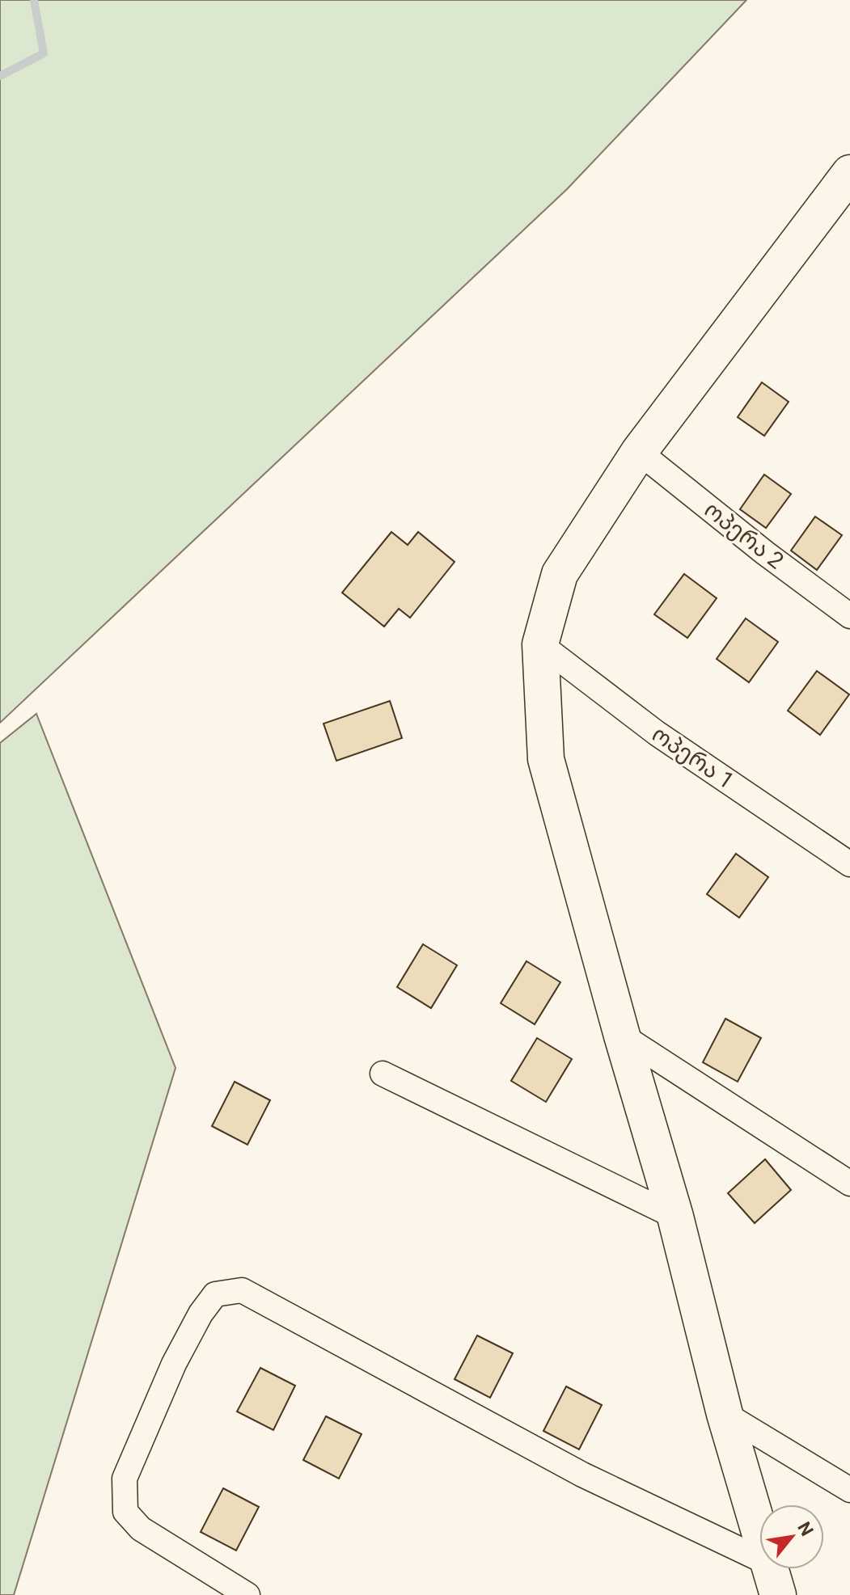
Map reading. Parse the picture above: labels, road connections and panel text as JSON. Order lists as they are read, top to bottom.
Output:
{
  "streets": {
    "street": ["ოპერა 2", "ოპერა 1"]
  },
  "north": "top right"
}
